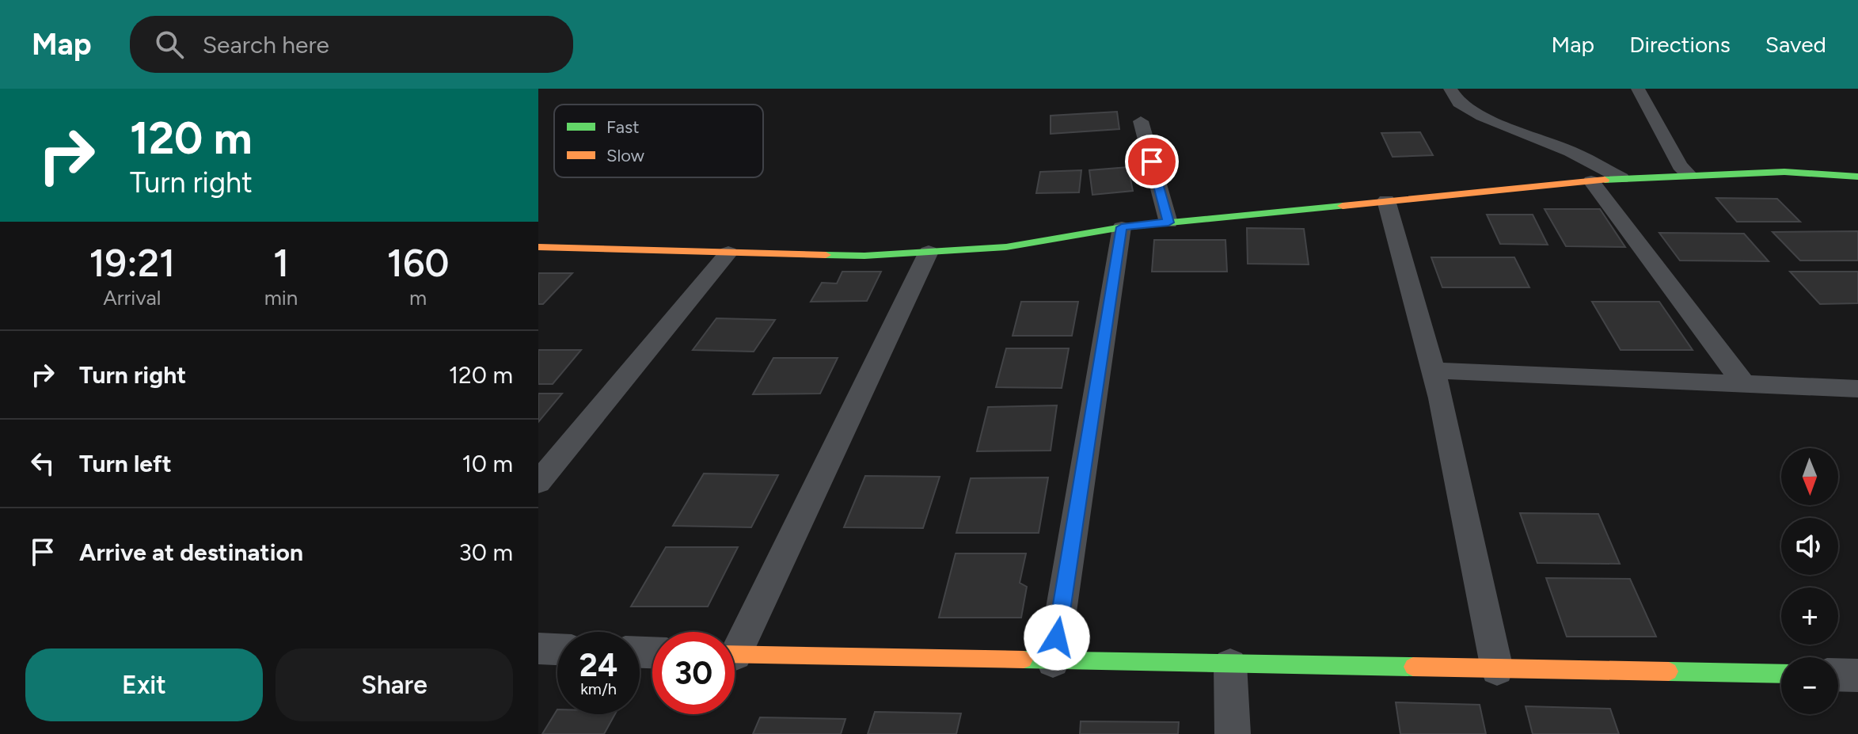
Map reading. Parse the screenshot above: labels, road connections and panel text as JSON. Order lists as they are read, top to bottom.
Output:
{
  "legend": ["Fast", "Slow"],
  "north": "bottom",
  "page": {
    "header": "Map",
    "search": "Search here",
    "nav": ["Map", "Directions", "Saved"],
    "turn": ["120 m", "Turn right"],
    "eta": [
      "19:21",
      "Arrival",
      "1",
      "min",
      "160",
      "m"
    ],
    "list": [
      {
        "name": "Turn right",
        "value": "120 m"
      },
      {
        "name": "Turn left",
        "value": "10 m"
      },
      {
        "name": "Arrive at destination",
        "value": "30 m"
      }
    ],
    "map_buttons": ["+", "−"],
    "speed": "24 km/h",
    "limit": "30",
    "buttons": ["Exit", "Share"]
  }
}
